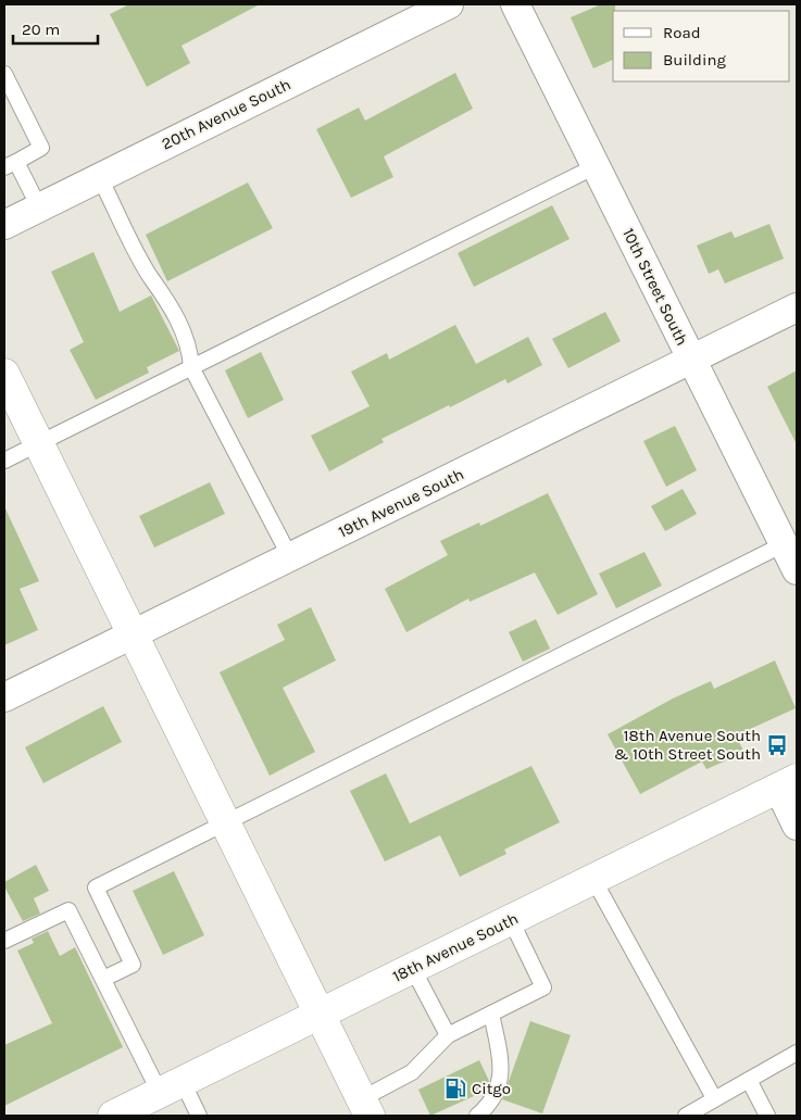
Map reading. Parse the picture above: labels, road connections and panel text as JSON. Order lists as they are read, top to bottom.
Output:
{
  "streets": {
    "main road": ["18th Avenue South"],
    "street": ["20th Avenue South", "10th Street South", "19th Avenue South"]
  },
  "crossings": [
    ["10th Street South", "19th Avenue South"]
  ],
  "places": {
    "bus stop": ["18th Avenue South & 10th Street South"],
    "fuel station": ["Citgo"]
  },
  "legend": ["Road", "Building"],
  "scale_bar": "20 m"
}
